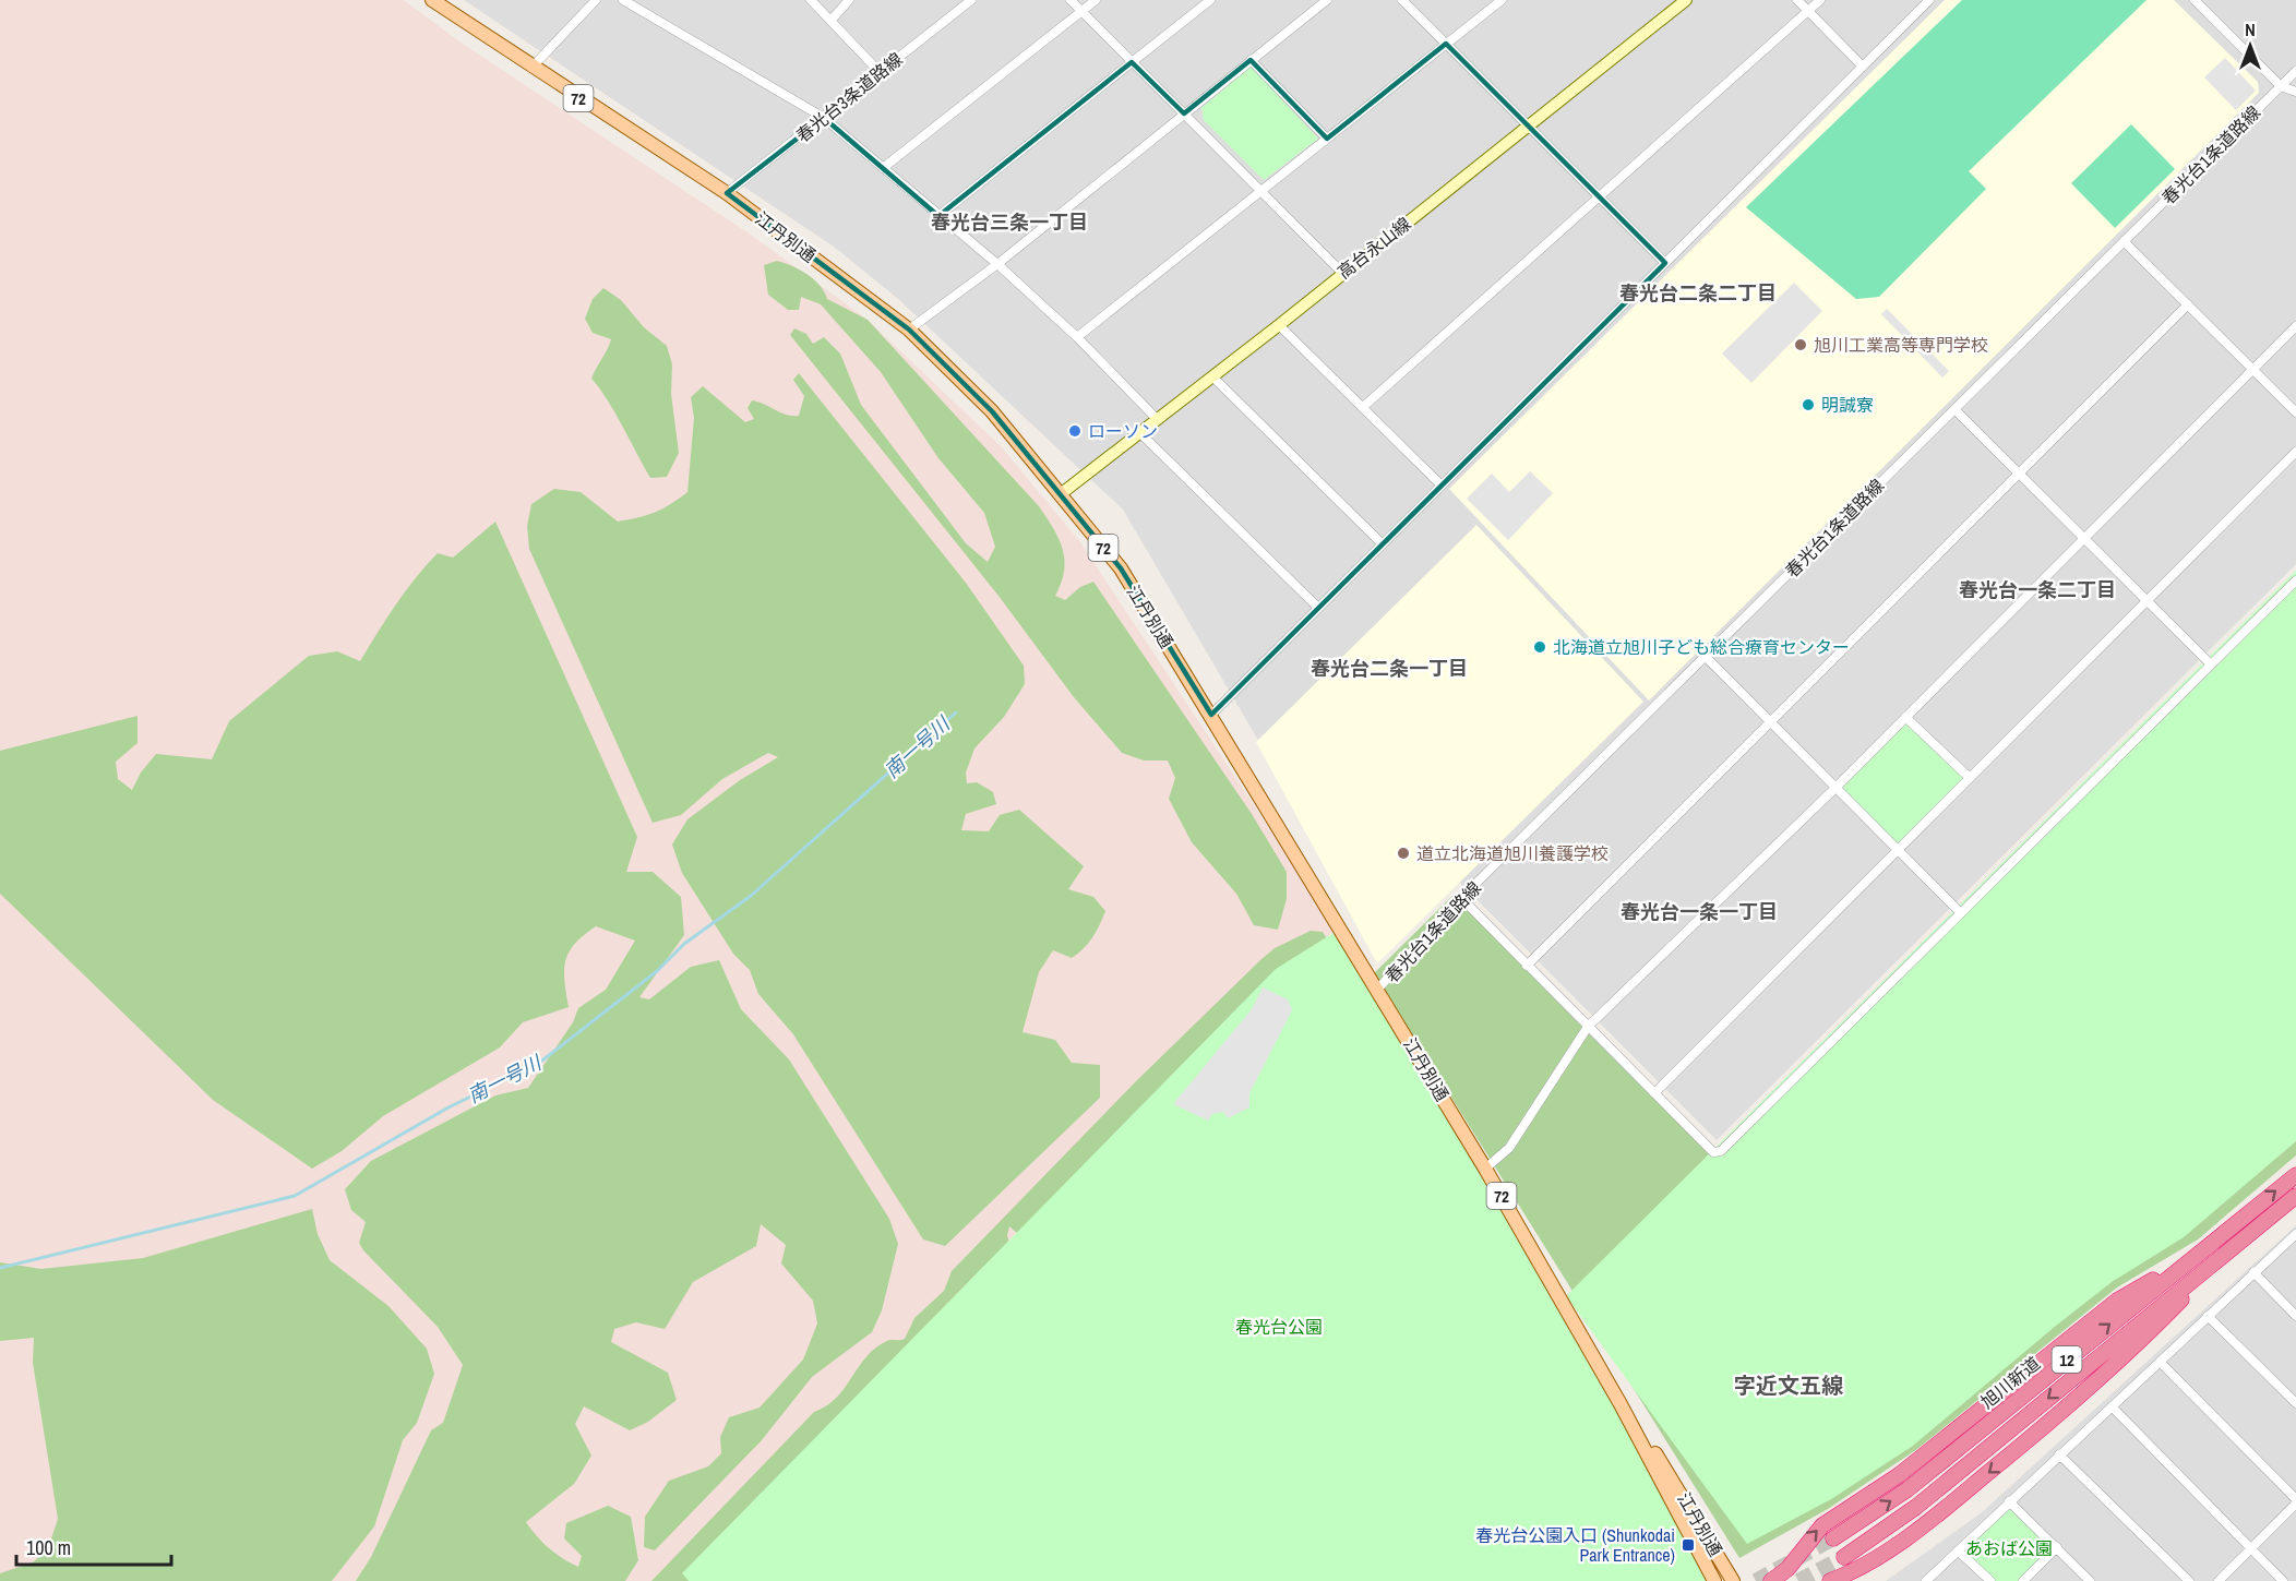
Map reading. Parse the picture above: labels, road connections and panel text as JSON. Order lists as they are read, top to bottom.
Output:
{
  "streets": {
    "highway": ["12", "旭川新道"],
    "main road": ["72", "江丹別通"],
    "street": ["春光台3条道路線", "春光台1条道路線", "高台永山線"]
  },
  "crossings": [
    ["春光台3条道路線", "江丹別通"],
    ["春光台1条道路線", "江丹別通"],
    ["江丹別通", "高台永山線"],
    ["12", "旭川新道"]
  ],
  "districts": [
    "春光台三条一丁目",
    "春光台二条二丁目",
    "春光台一条二丁目",
    "春光台二条一丁目",
    "春光台一条一丁目",
    "字近文五線"
  ],
  "water": ["南一号川"],
  "parks": ["春光台公園", "あおば公園"],
  "places": {
    "other": [
      "旭川工業高等専門学校",
      "明誠寮",
      "ローソン",
      "北海道立旭川子ども総合療育センター",
      "道立北海道旭川養護学校"
    ],
    "transit": ["春光台公園入口 (Shunkodai Park Entrance)"]
  },
  "scale_bar": "100 m",
  "north": "top"
}
